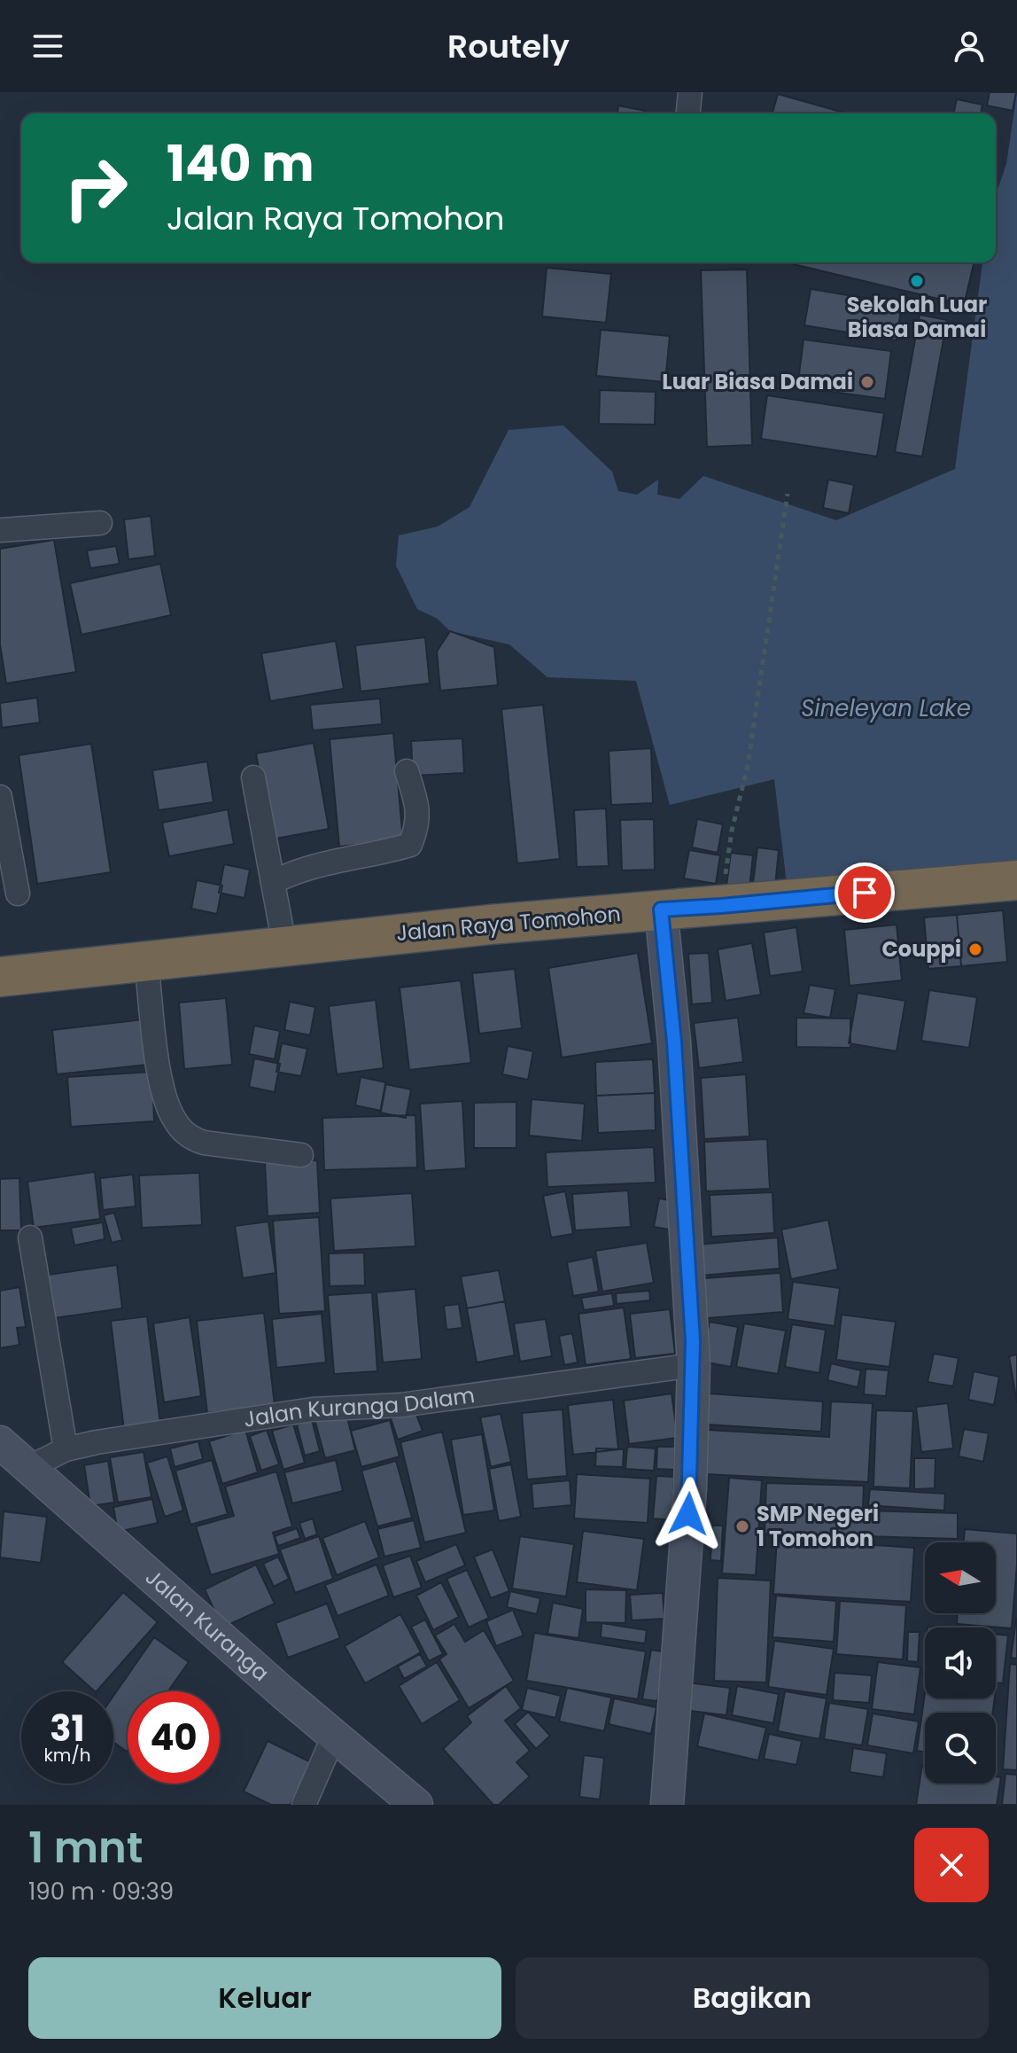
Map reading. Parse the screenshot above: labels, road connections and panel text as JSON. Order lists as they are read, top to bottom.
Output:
{
  "streets": {
    "highway": ["Jalan Raya Tomohon"],
    "street": ["Jalan Kuranga Dalam", "Jalan Kuranga"]
  },
  "crossings": [
    ["Jalan Kuranga Dalam", "Jalan Kuranga"]
  ],
  "water": ["Sineleyan Lake"],
  "places": [
    "Sekolah Luar Biasa Damai",
    "Luar Biasa Damai",
    "Couppi",
    "SMP Negeri 1 Tomohon"
  ],
  "north": "left",
  "page": {
    "header": "Routely",
    "turn": ["140 m", "Jalan Raya Tomohon"],
    "speed": "31 km/h",
    "limit": "40",
    "heading": ["1 mnt", "190 m · 09:39"],
    "buttons": ["Keluar", "Bagikan"]
  }
}
